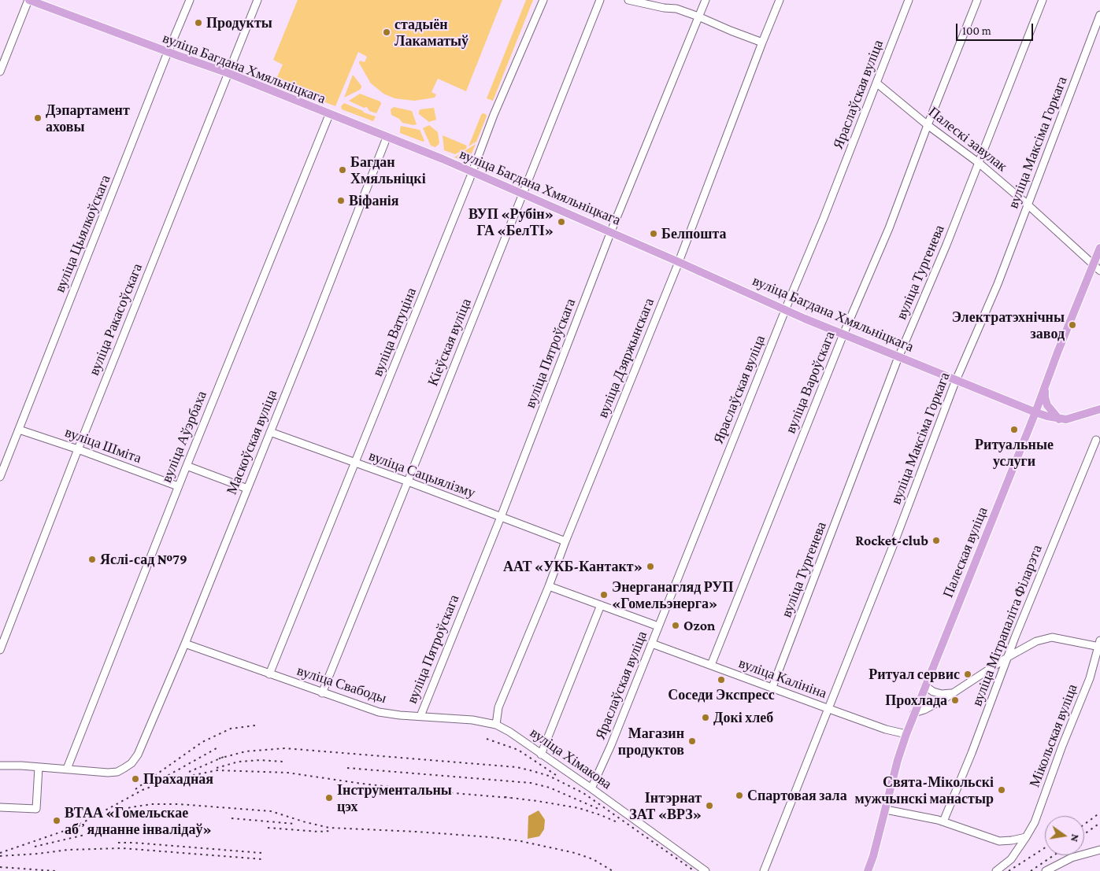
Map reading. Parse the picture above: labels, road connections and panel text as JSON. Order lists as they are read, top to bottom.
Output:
{
  "streets": {
    "main road": ["вуліца Багдана Хмяльніцкага", "Палеская вуліца"],
    "street": [
      "Яраслаўская вуліца",
      "Палескі завулак",
      "вуліца Максіма Горкага",
      "вуліца Цыялкоўскага",
      "вуліца Тургенева",
      "вуліца Ракасоўскага",
      "вуліца Ватуціна",
      "Кіеўская вуліца",
      "вуліца Пятроўскага",
      "вуліца Дзяржынскага",
      "вуліца Вароўскага",
      "вуліца Аўэрбаха",
      "Маскоўская вуліца",
      "вуліца Шміта",
      "вуліца Сацыялізму",
      "вуліца Мітрапаліта Філарэта",
      "вуліца Калініна",
      "вуліца Свабоды",
      "Мікольская вуліца",
      "вуліца Хімакова"
    ]
  },
  "crossings": [
    ["вуліца Багдана Хмяльніцкага", "Яраслаўская вуліца"],
    ["вуліца Багдана Хмяльніцкага", "вуліца Максіма Горкага"],
    ["вуліца Багдана Хмяльніцкага", "вуліца Цыялкоўскага"],
    ["вуліца Багдана Хмяльніцкага", "вуліца Тургенева"],
    ["вуліца Багдана Хмяльніцкага", "вуліца Ракасоўскага"],
    ["вуліца Багдана Хмяльніцкага", "вуліца Ватуціна"],
    ["вуліца Багдана Хмяльніцкага", "Кіеўская вуліца"],
    ["вуліца Багдана Хмяльніцкага", "вуліца Пятроўскага"],
    ["вуліца Багдана Хмяльніцкага", "вуліца Дзяржынскага"],
    ["вуліца Багдана Хмяльніцкага", "вуліца Вароўскага"],
    ["вуліца Багдана Хмяльніцкага", "вуліца Аўэрбаха"],
    ["вуліца Багдана Хмяльніцкага", "Маскоўская вуліца"],
    ["вуліца Багдана Хмяльніцкага", "Палеская вуліца"],
    ["Яраслаўская вуліца", "Палескі завулак"],
    ["Яраслаўская вуліца", "вуліца Калініна"],
    ["Яраслаўская вуліца", "вуліца Хімакова"],
    ["Палескі завулак", "вуліца Максіма Горкага"],
    ["Палескі завулак", "вуліца Тургенева"],
    ["Палескі завулак", "вуліца Вароўскага"],
    ["Палескі завулак", "Палеская вуліца"],
    ["вуліца Максіма Горкага", "вуліца Калініна"],
    ["вуліца Цыялкоўскага", "вуліца Шміта"],
    ["вуліца Тургенева", "вуліца Калініна"],
    ["вуліца Ракасоўскага", "вуліца Шміта"],
    ["вуліца Ватуціна", "вуліца Сацыялізму"],
    ["вуліца Ватуціна", "вуліца Свабоды"],
    ["Кіеўская вуліца", "вуліца Сацыялізму"],
    ["Кіеўская вуліца", "вуліца Свабоды"],
    ["вуліца Пятроўскага", "вуліца Сацыялізму"],
    ["вуліца Пятроўскага", "вуліца Свабоды"],
    ["вуліца Дзяржынскага", "вуліца Сацыялізму"],
    ["вуліца Дзяржынскага", "вуліца Свабоды"],
    ["вуліца Дзяржынскага", "вуліца Хімакова"],
    ["вуліца Вароўскага", "вуліца Калініна"],
    ["вуліца Аўэрбаха", "Маскоўская вуліца"],
    ["вуліца Аўэрбаха", "вуліца Шміта"],
    ["Маскоўская вуліца", "вуліца Сацыялізму"],
    ["Маскоўская вуліца", "вуліца Свабоды"],
    ["Палеская вуліца", "вуліца Калініна"],
    ["вуліца Свабоды", "вуліца Хімакова"]
  ],
  "places": [
    "Продукты",
    "стадыён Лакаматыў",
    "Дэпартамент аховы",
    "Багдан Хмяльніцкі",
    "Віфанія",
    "ВУП «Рубін» ГА «БелТІ»",
    "Белпошта",
    "Электратэхнічны завод",
    "Ритуальные услуги",
    "Rocket-club",
    "Яслі-сад №79",
    "ААТ «УКБ-Кантакт»",
    "Энерганагляд РУП «Гомельэнерга»",
    "Ozon",
    "Ритуал сервис",
    "Соседи Экспресс",
    "Прохлада",
    "Докі хлеб",
    "Магазин продуктов",
    "Прахадная",
    "Свята-Мікольскі мужчынскі манастыр",
    "Спартовая зала",
    "Інструментальны цэх",
    "Інтэрнат ЗАТ «ВРЗ»",
    "ВТАА «Гомельскае абʼяднанне інвалідаў»"
  ],
  "scale_bar": "100 m",
  "north": "right"
}
